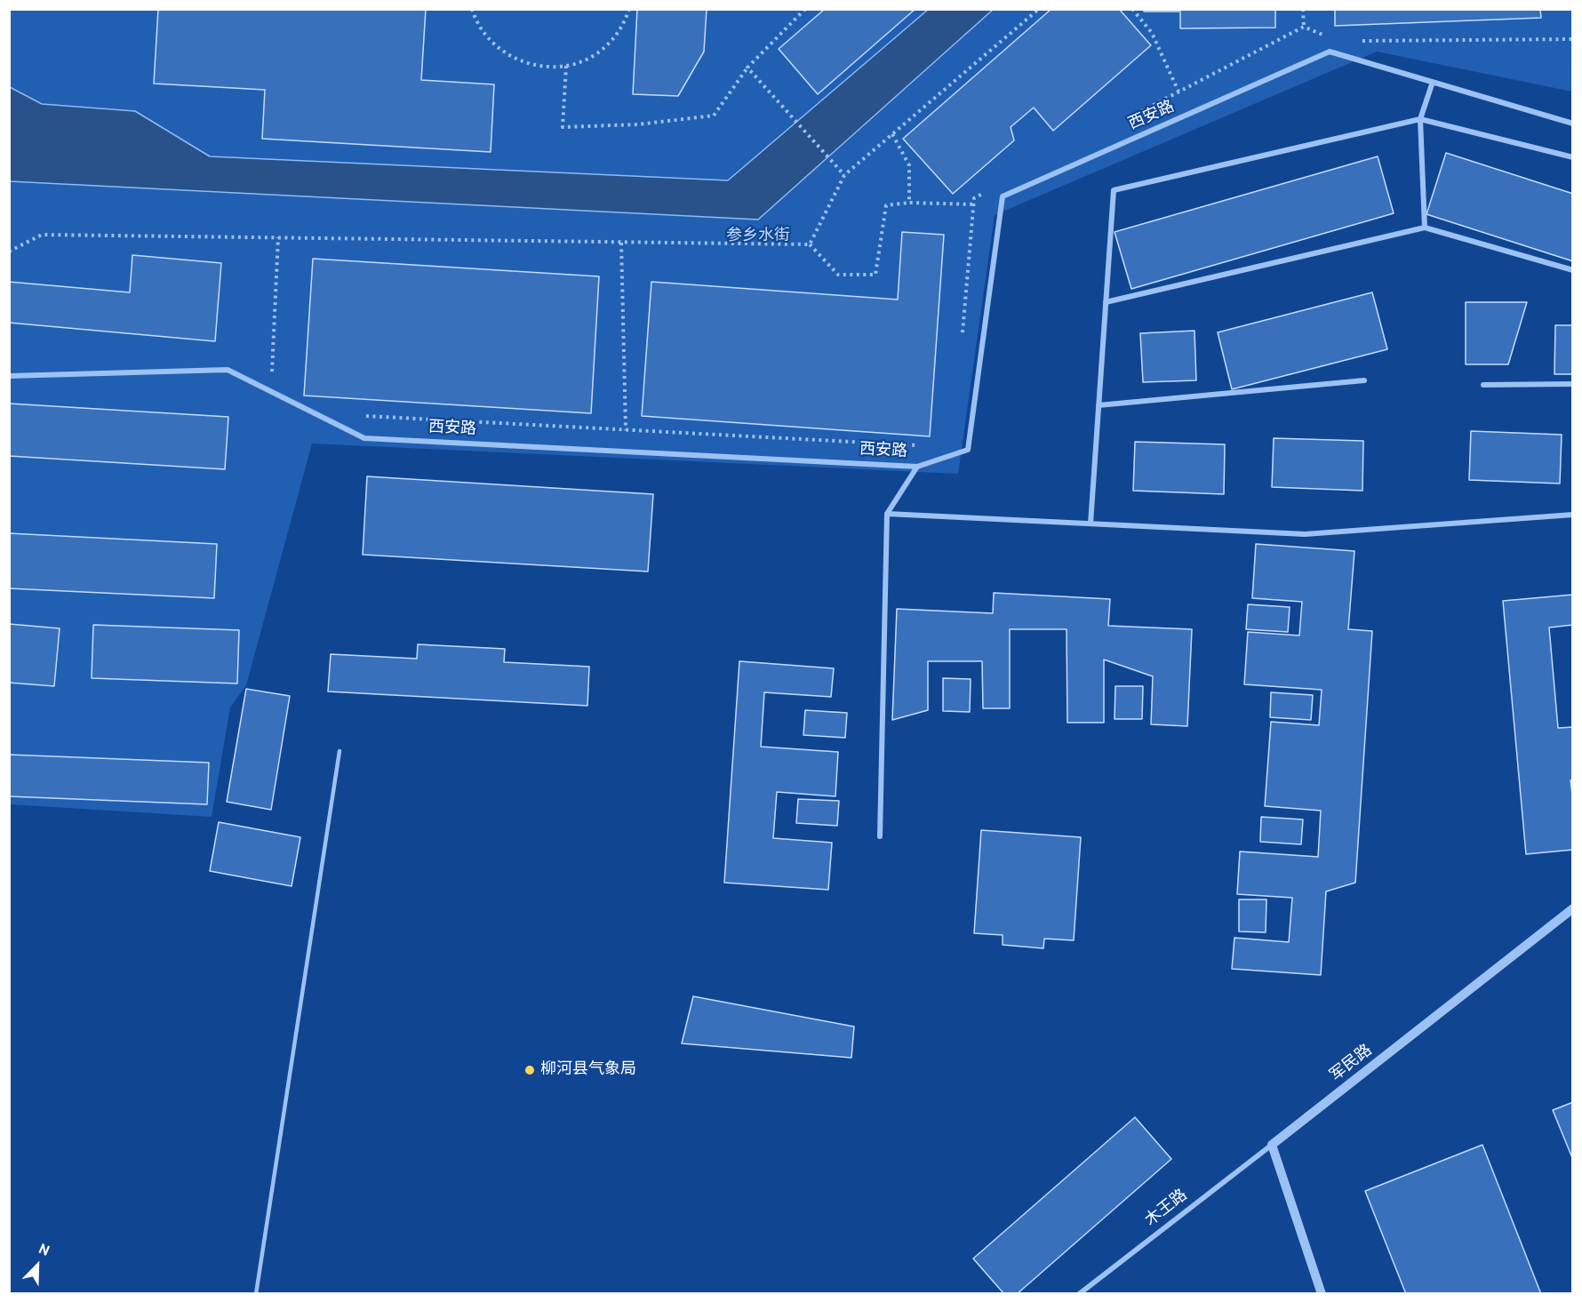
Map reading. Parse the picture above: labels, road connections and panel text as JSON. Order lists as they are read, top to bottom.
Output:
{
  "streets": {
    "street": ["西安路", "军民路", "木王路"]
  },
  "crossings": [
    ["军民路", "木王路"]
  ],
  "parks": ["参乡水街"],
  "places": ["柳河县气象局"],
  "north": "top right"
}
